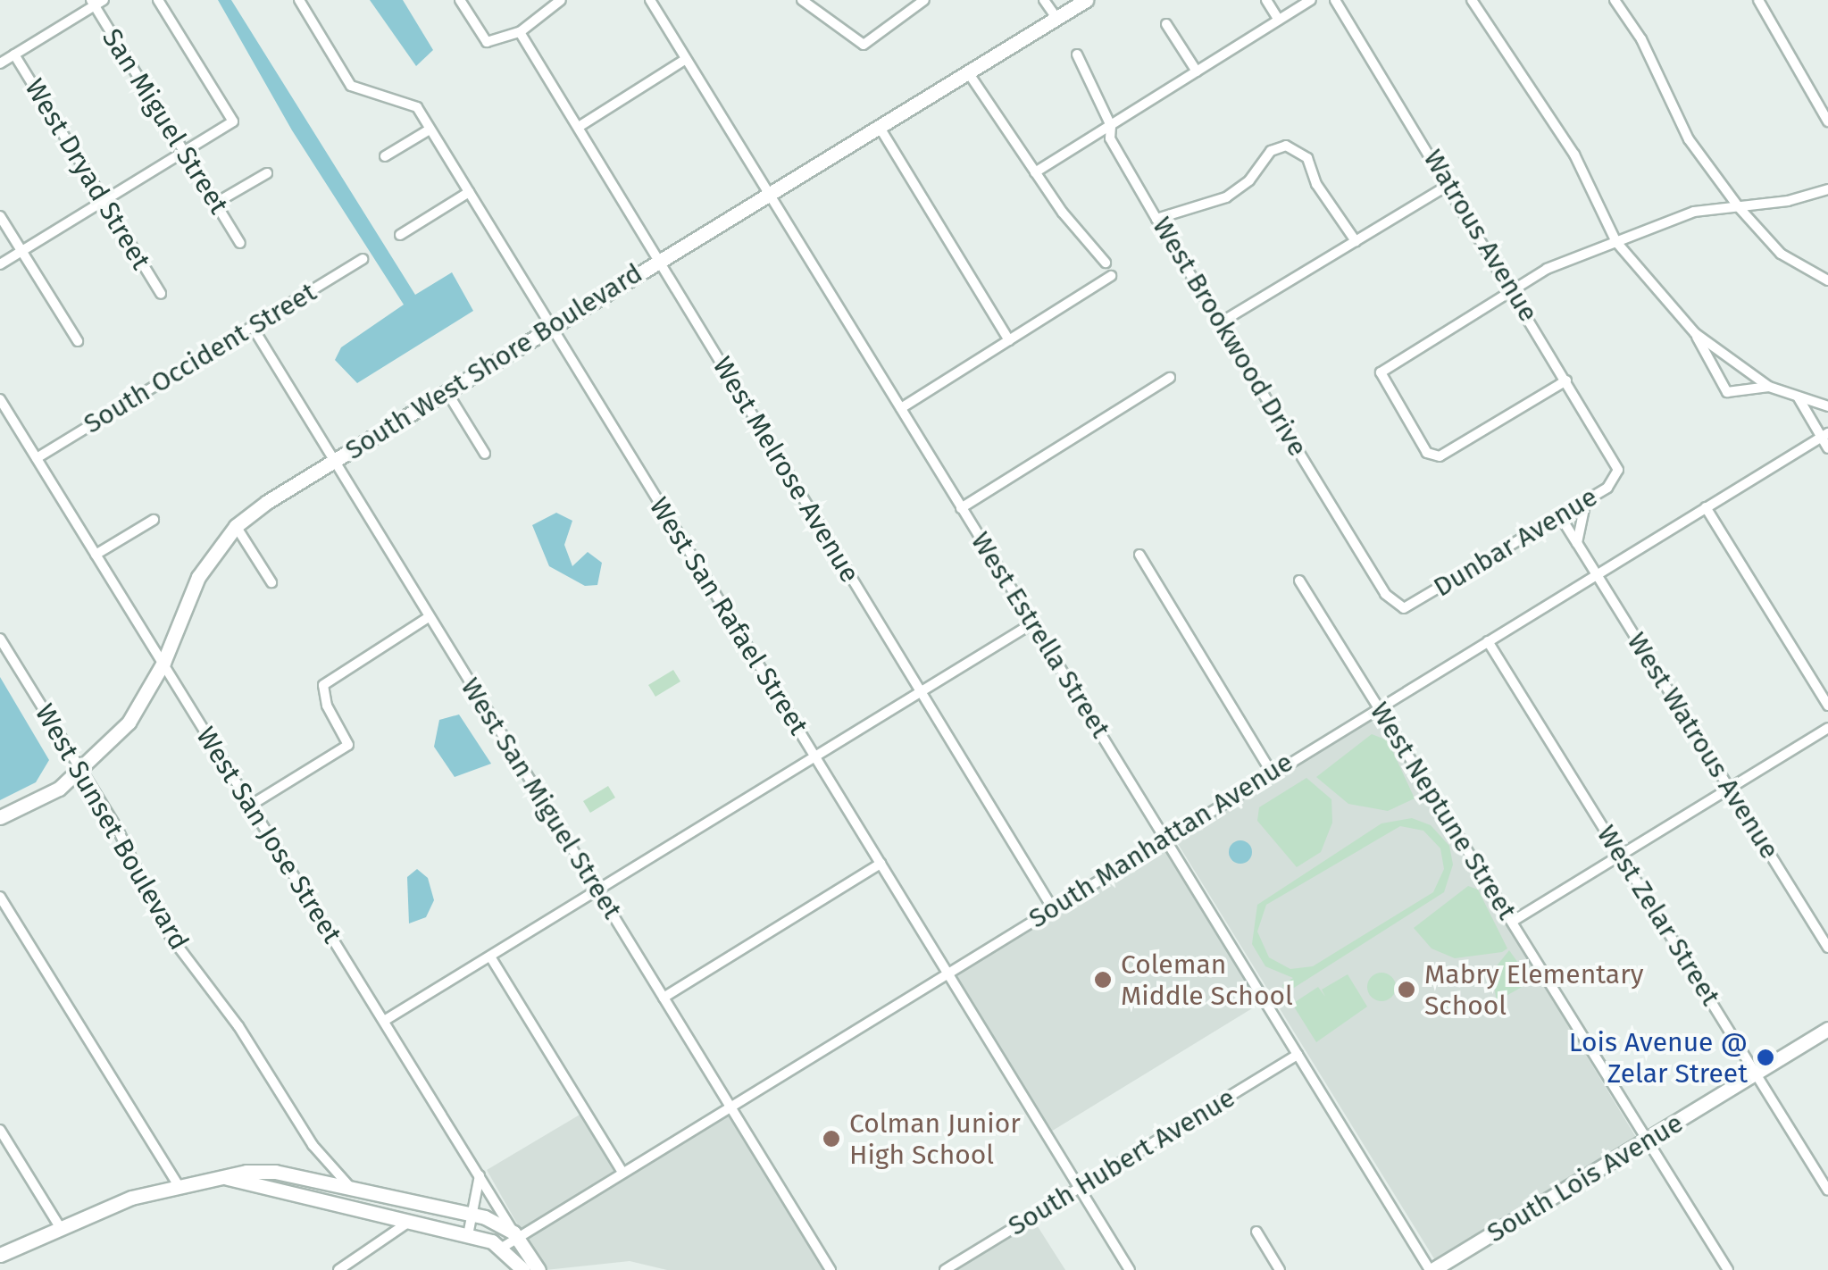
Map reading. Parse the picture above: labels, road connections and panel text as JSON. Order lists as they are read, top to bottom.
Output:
{
  "streets": {
    "street": [
      "San Miguel Street",
      "West Dryad Street",
      "Watrous Avenue",
      "West Brookwood Drive",
      "South Occident Street",
      "South West Shore Boulevard",
      "West Melrose Avenue",
      "Dunbar Avenue",
      "West San Rafael Street",
      "West Estrella Street",
      "West Watrous Avenue",
      "West San Miguel Street",
      "West Neptune Street",
      "West Sunset Boulevard",
      "West San Jose Street",
      "South Manhattan Avenue",
      "West Zelar Street",
      "South Hubert Avenue",
      "South Lois Avenue"
    ]
  },
  "crossings": [
    ["Watrous Avenue", "Dunbar Avenue"],
    ["West Brookwood Drive", "Dunbar Avenue"],
    ["South Occident Street", "West San Miguel Street"],
    ["South Occident Street", "West San Jose Street"],
    ["South West Shore Boulevard", "West Melrose Avenue"],
    ["South West Shore Boulevard", "West San Rafael Street"],
    ["South West Shore Boulevard", "West Estrella Street"],
    ["South West Shore Boulevard", "West San Miguel Street"],
    ["South West Shore Boulevard", "West Sunset Boulevard"],
    ["South West Shore Boulevard", "West San Jose Street"],
    ["West Melrose Avenue", "South Manhattan Avenue"],
    ["Dunbar Avenue", "West Watrous Avenue"],
    ["West San Rafael Street", "South Manhattan Avenue"],
    ["West San Rafael Street", "South Hubert Avenue"],
    ["West Estrella Street", "South Manhattan Avenue"],
    ["West Estrella Street", "South Hubert Avenue"],
    ["West Estrella Street", "South Lois Avenue"],
    ["West Watrous Avenue", "South Manhattan Avenue"],
    ["West San Miguel Street", "South Manhattan Avenue"],
    ["West Neptune Street", "South Manhattan Avenue"],
    ["West Neptune Street", "South Lois Avenue"],
    ["West San Jose Street", "South Manhattan Avenue"],
    ["South Manhattan Avenue", "West Zelar Street"],
    ["West Zelar Street", "South Lois Avenue"]
  ],
  "places": [
    "Coleman Middle School",
    "Mabry Elementary School",
    "Lois Avenue @ Zelar Street",
    "Colman Junior High School"
  ]
}
